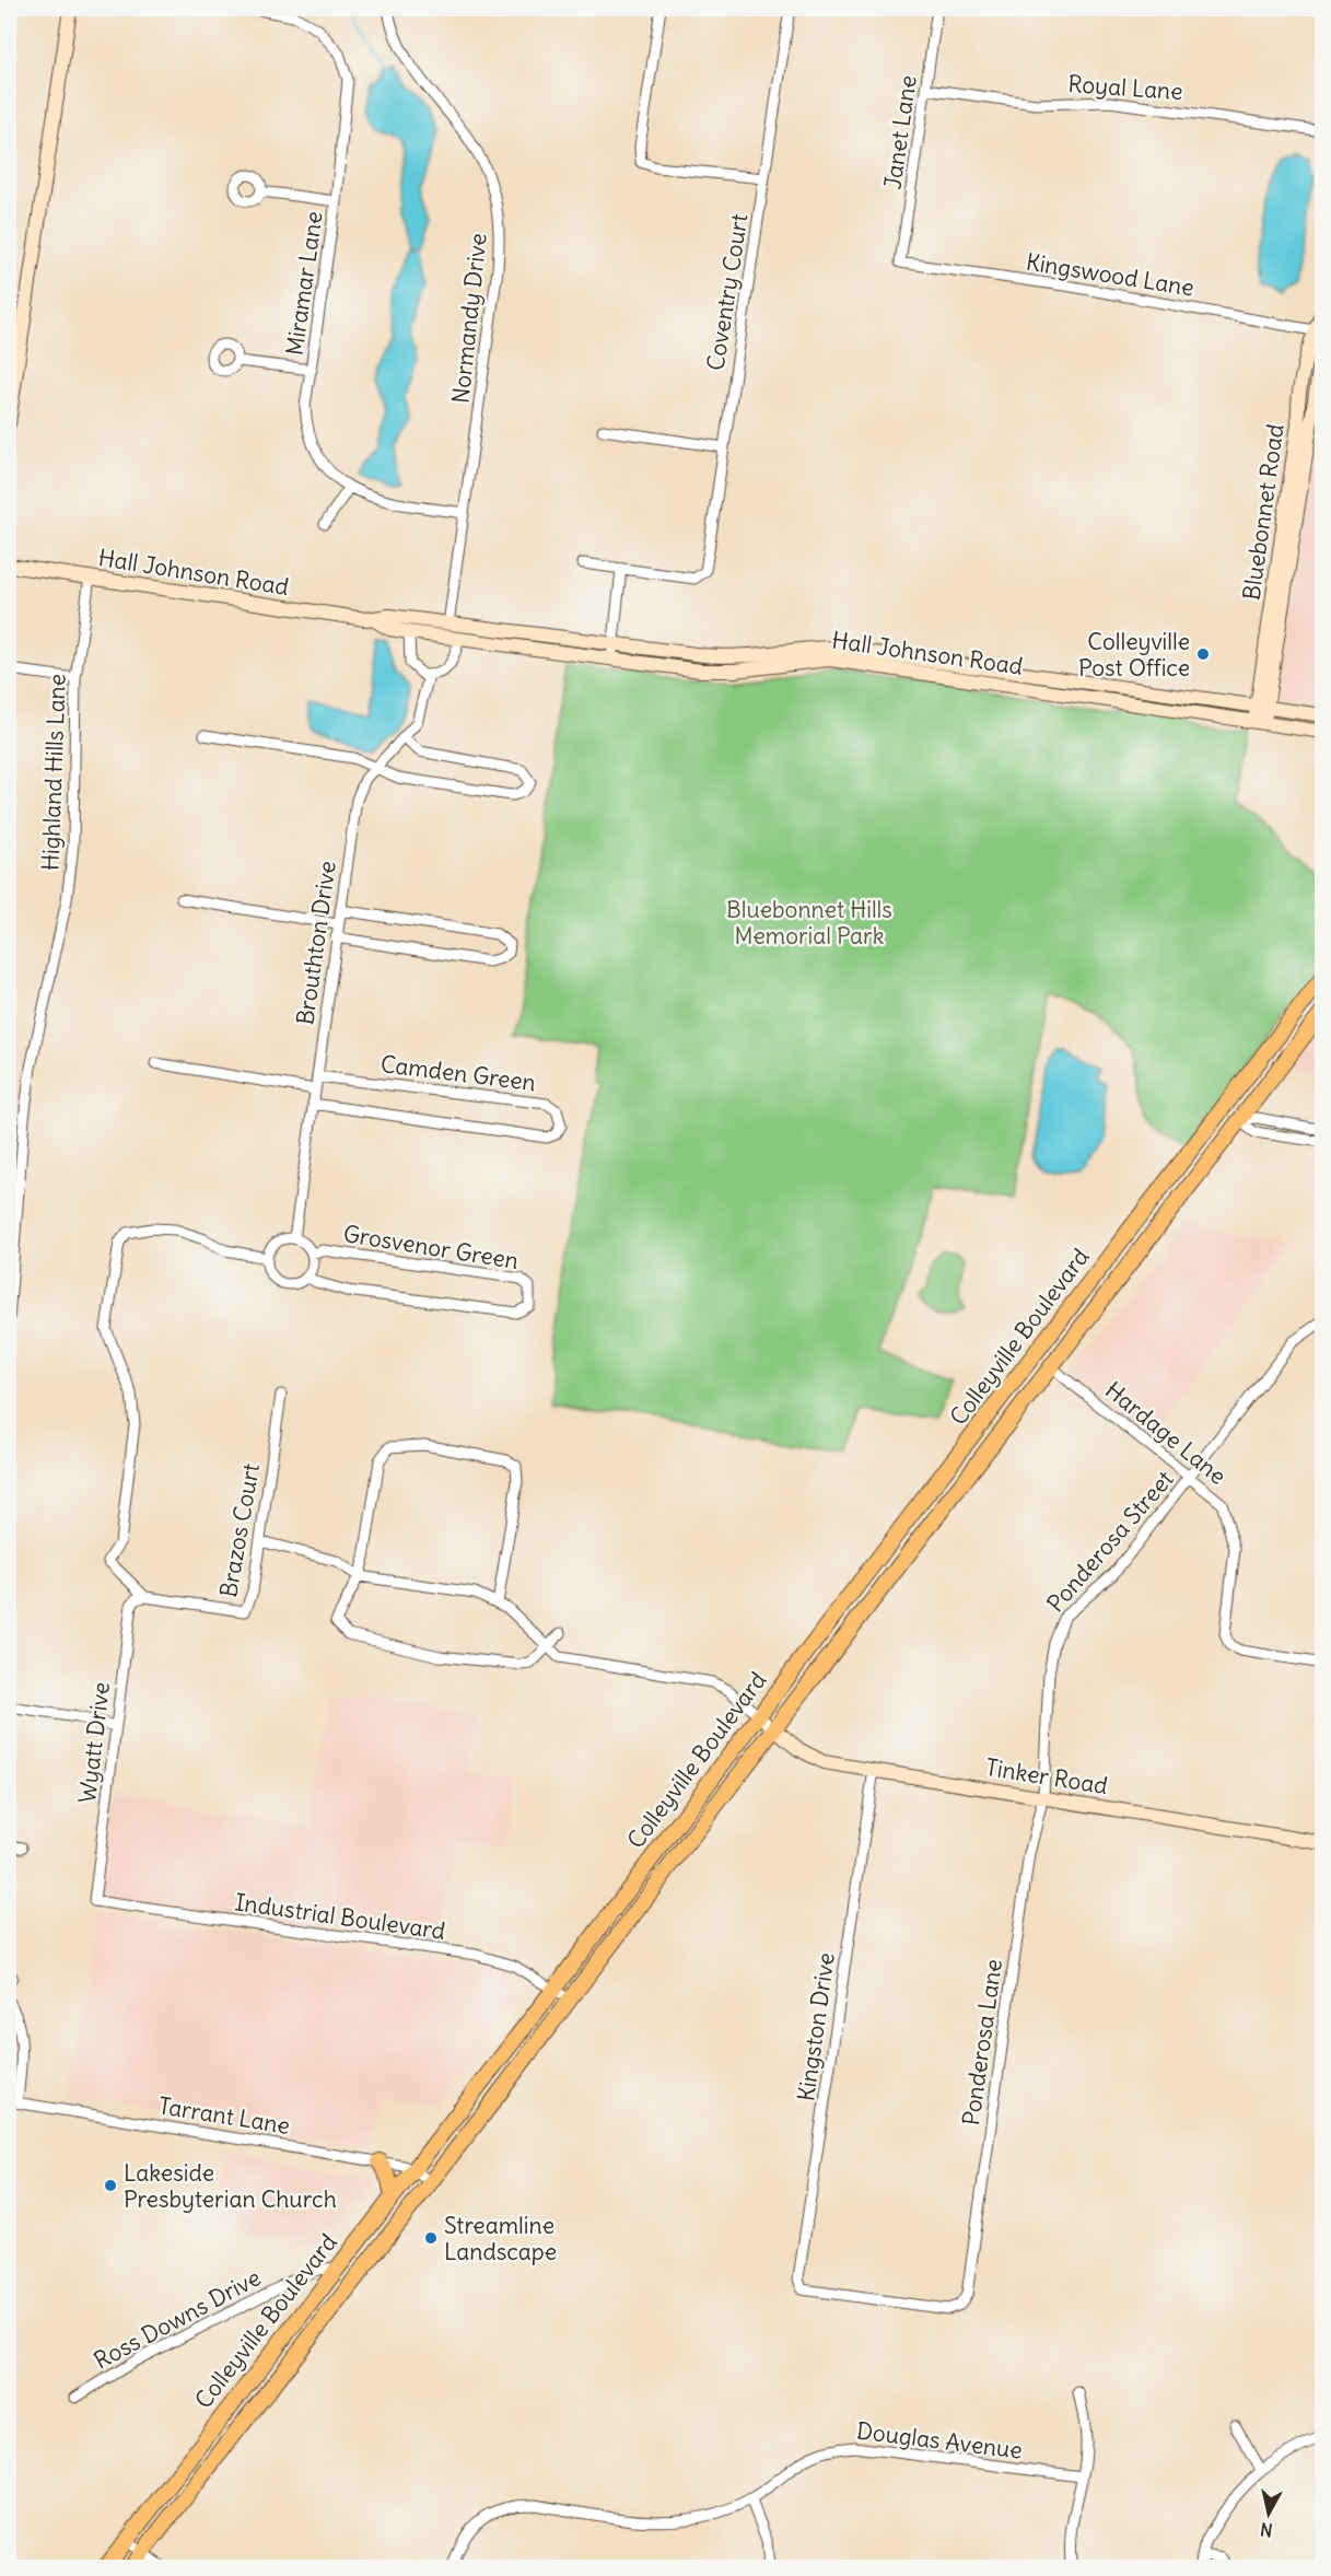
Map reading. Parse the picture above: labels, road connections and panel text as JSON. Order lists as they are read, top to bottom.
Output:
{
  "streets": {
    "main road": [
      "Bluebonnet Road",
      "Hall Johnson Road",
      "Colleyville Boulevard",
      "Tinker Road"
    ],
    "street": [
      "Royal Lane",
      "Janet Lane",
      "Kingswood Lane",
      "Miramar Lane",
      "Coventry Court",
      "Normandy Drive",
      "Highland Hills Lane",
      "Brouthton Drive",
      "Camden Green",
      "Grosvenor Green",
      "Hardage Lane",
      "Brazos Court",
      "Ponderosa Street",
      "Wyatt Drive",
      "Industrial Boulevard",
      "Kingston Drive",
      "Ponderosa Lane",
      "Tarrant Lane",
      "Ross Downs Drive",
      "Douglas Avenue"
    ]
  },
  "crossings": [
    ["Royal Lane", "Janet Lane"],
    ["Janet Lane", "Kingswood Lane"],
    ["Kingswood Lane", "Bluebonnet Road"],
    ["Miramar Lane", "Normandy Drive"],
    ["Normandy Drive", "Hall Johnson Road"],
    ["Bluebonnet Road", "Hall Johnson Road"],
    ["Hall Johnson Road", "Highland Hills Lane"],
    ["Brouthton Drive", "Camden Green"],
    ["Brouthton Drive", "Grosvenor Green"],
    ["Colleyville Boulevard", "Hardage Lane"],
    ["Colleyville Boulevard", "Tinker Road"],
    ["Colleyville Boulevard", "Industrial Boulevard"],
    ["Colleyville Boulevard", "Tarrant Lane"],
    ["Colleyville Boulevard", "Ross Downs Drive"],
    ["Hardage Lane", "Ponderosa Street"],
    ["Brazos Court", "Wyatt Drive"],
    ["Ponderosa Street", "Tinker Road"],
    ["Ponderosa Street", "Ponderosa Lane"],
    ["Wyatt Drive", "Industrial Boulevard"],
    ["Tinker Road", "Kingston Drive"],
    ["Tinker Road", "Ponderosa Lane"],
    ["Kingston Drive", "Ponderosa Lane"]
  ],
  "parks": ["Bluebonnet Hills Memorial Park"],
  "places": ["Colleyville Post Office", "Lakeside Presbyterian Church", "Streamline Landscape"],
  "north": "bottom"
}
